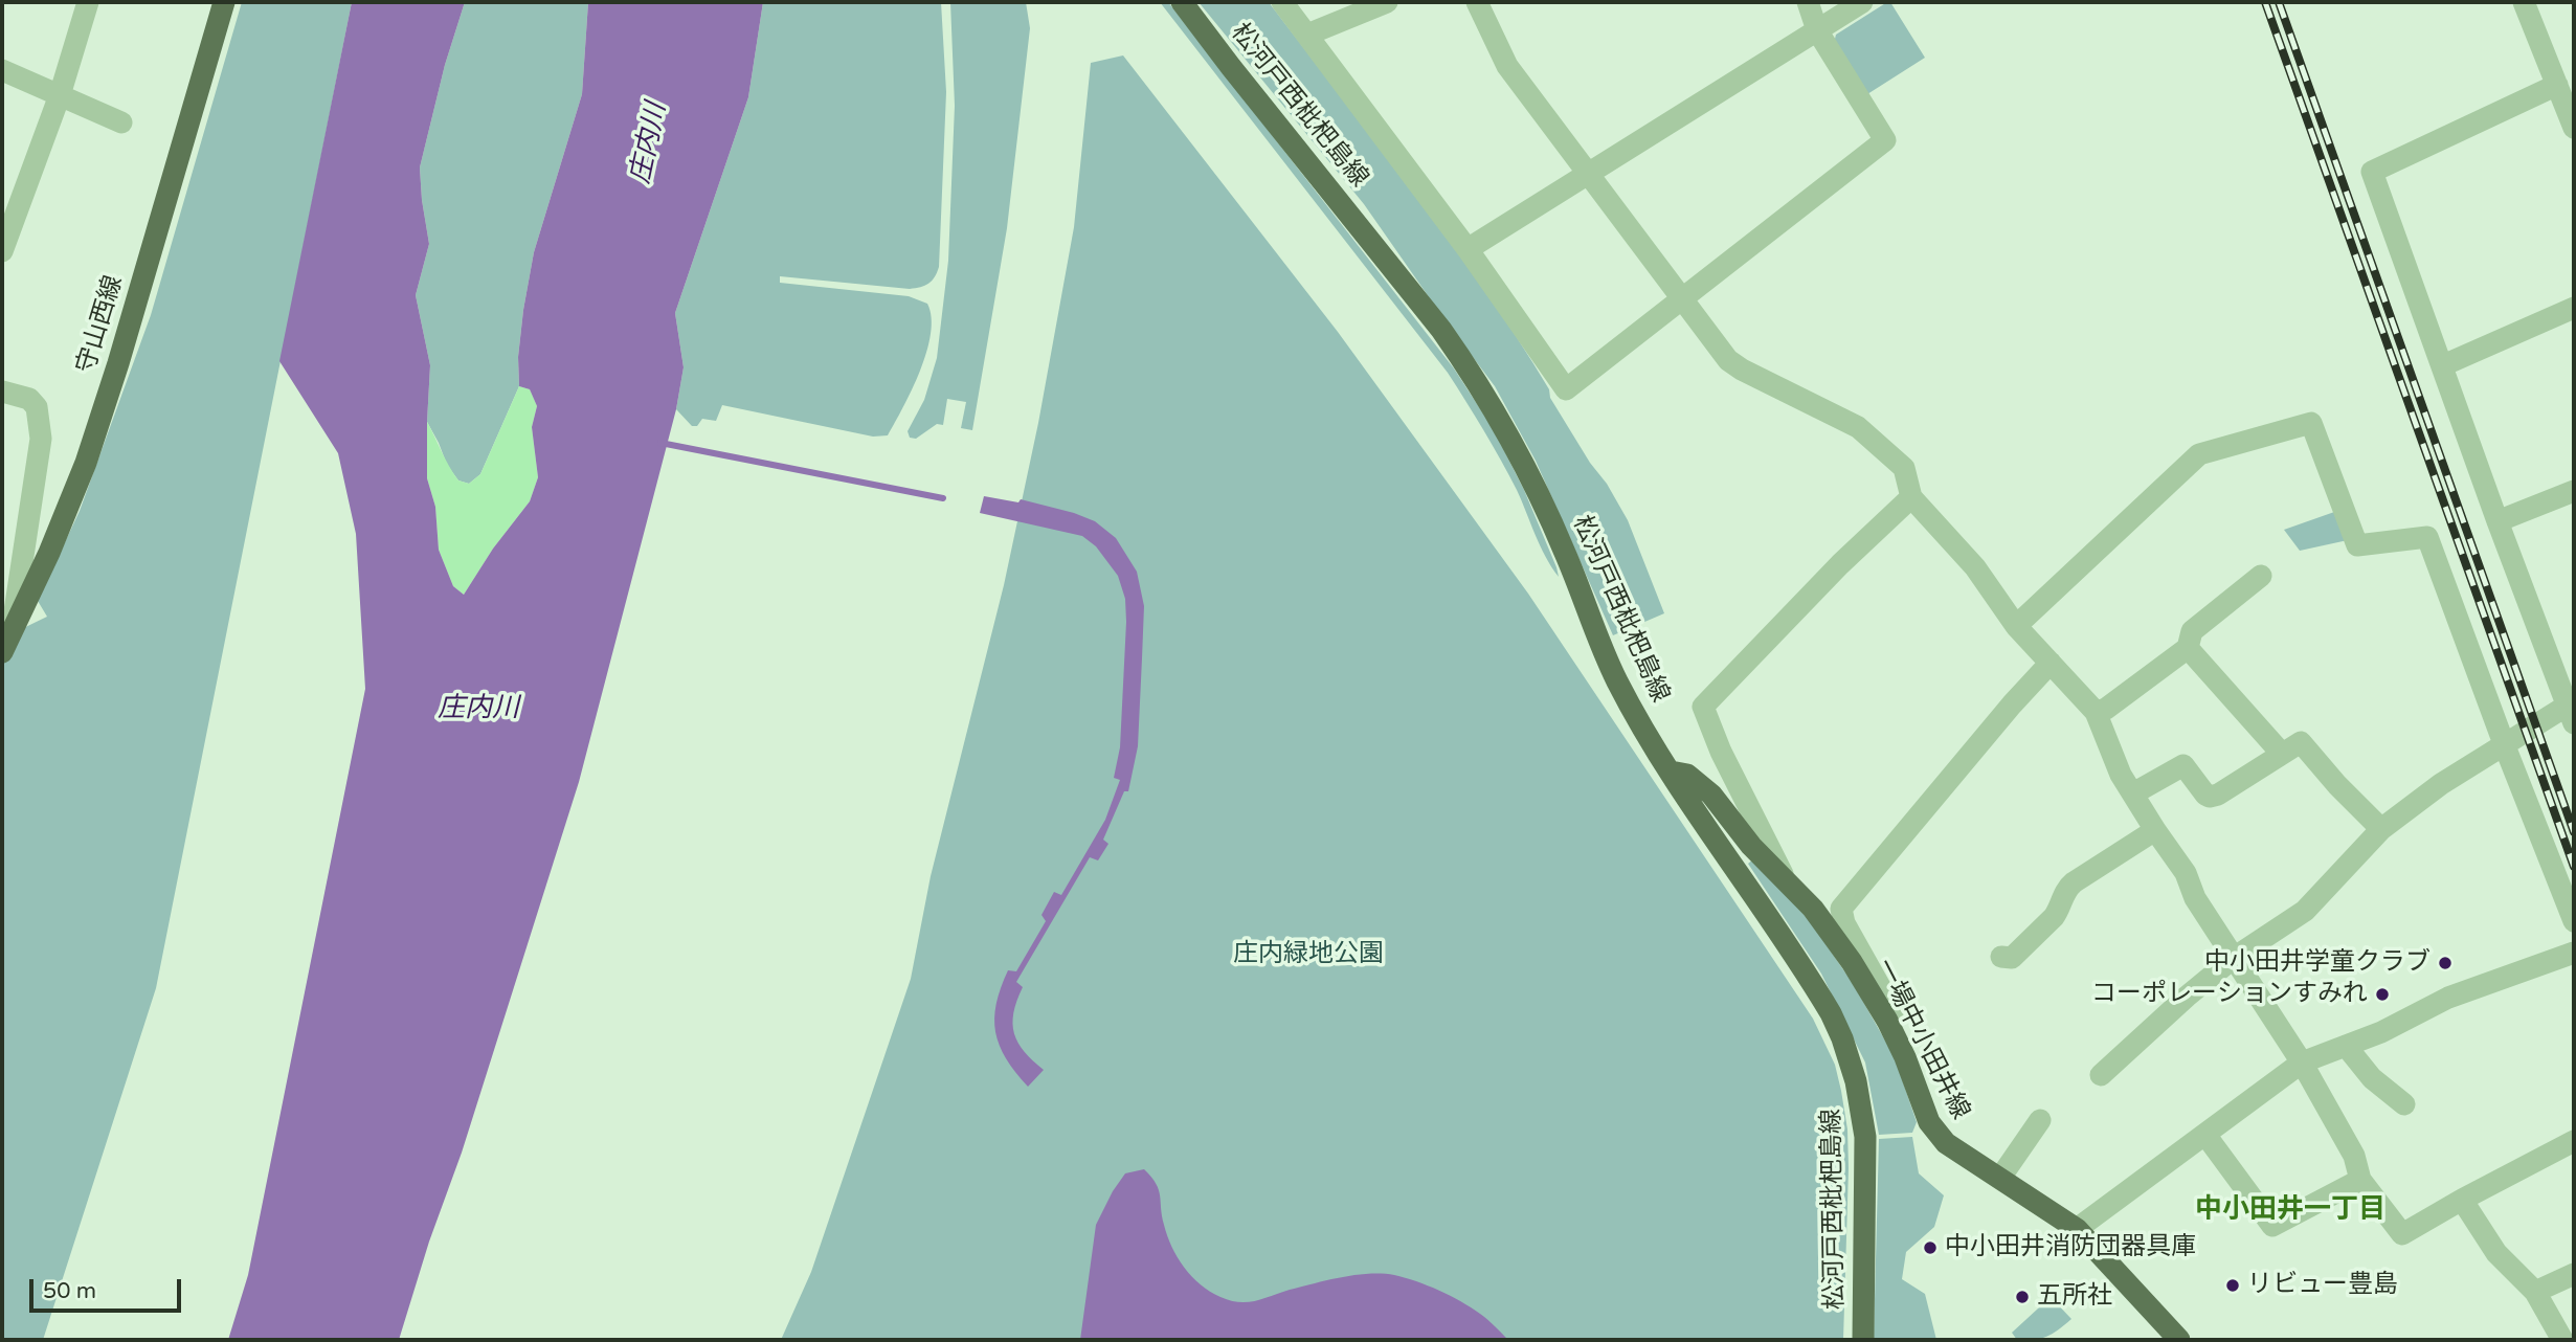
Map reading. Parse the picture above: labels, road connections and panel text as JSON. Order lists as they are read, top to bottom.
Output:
{
  "streets": {
    "main road": ["松河戸西枇杷島線", "守山西線", "一場中小田井線"]
  },
  "crossings": [
    ["松河戸西枇杷島線", "一場中小田井線"]
  ],
  "districts": ["中小田井一丁目"],
  "water": ["庄内川"],
  "parks": ["庄内緑地公園"],
  "places": [
    "中小田井学童クラブ",
    "コーポレーションすみれ",
    "中小田井消防団器具庫",
    "リビュー豊島",
    "五所社"
  ],
  "scale_bar": "50 m"
}
